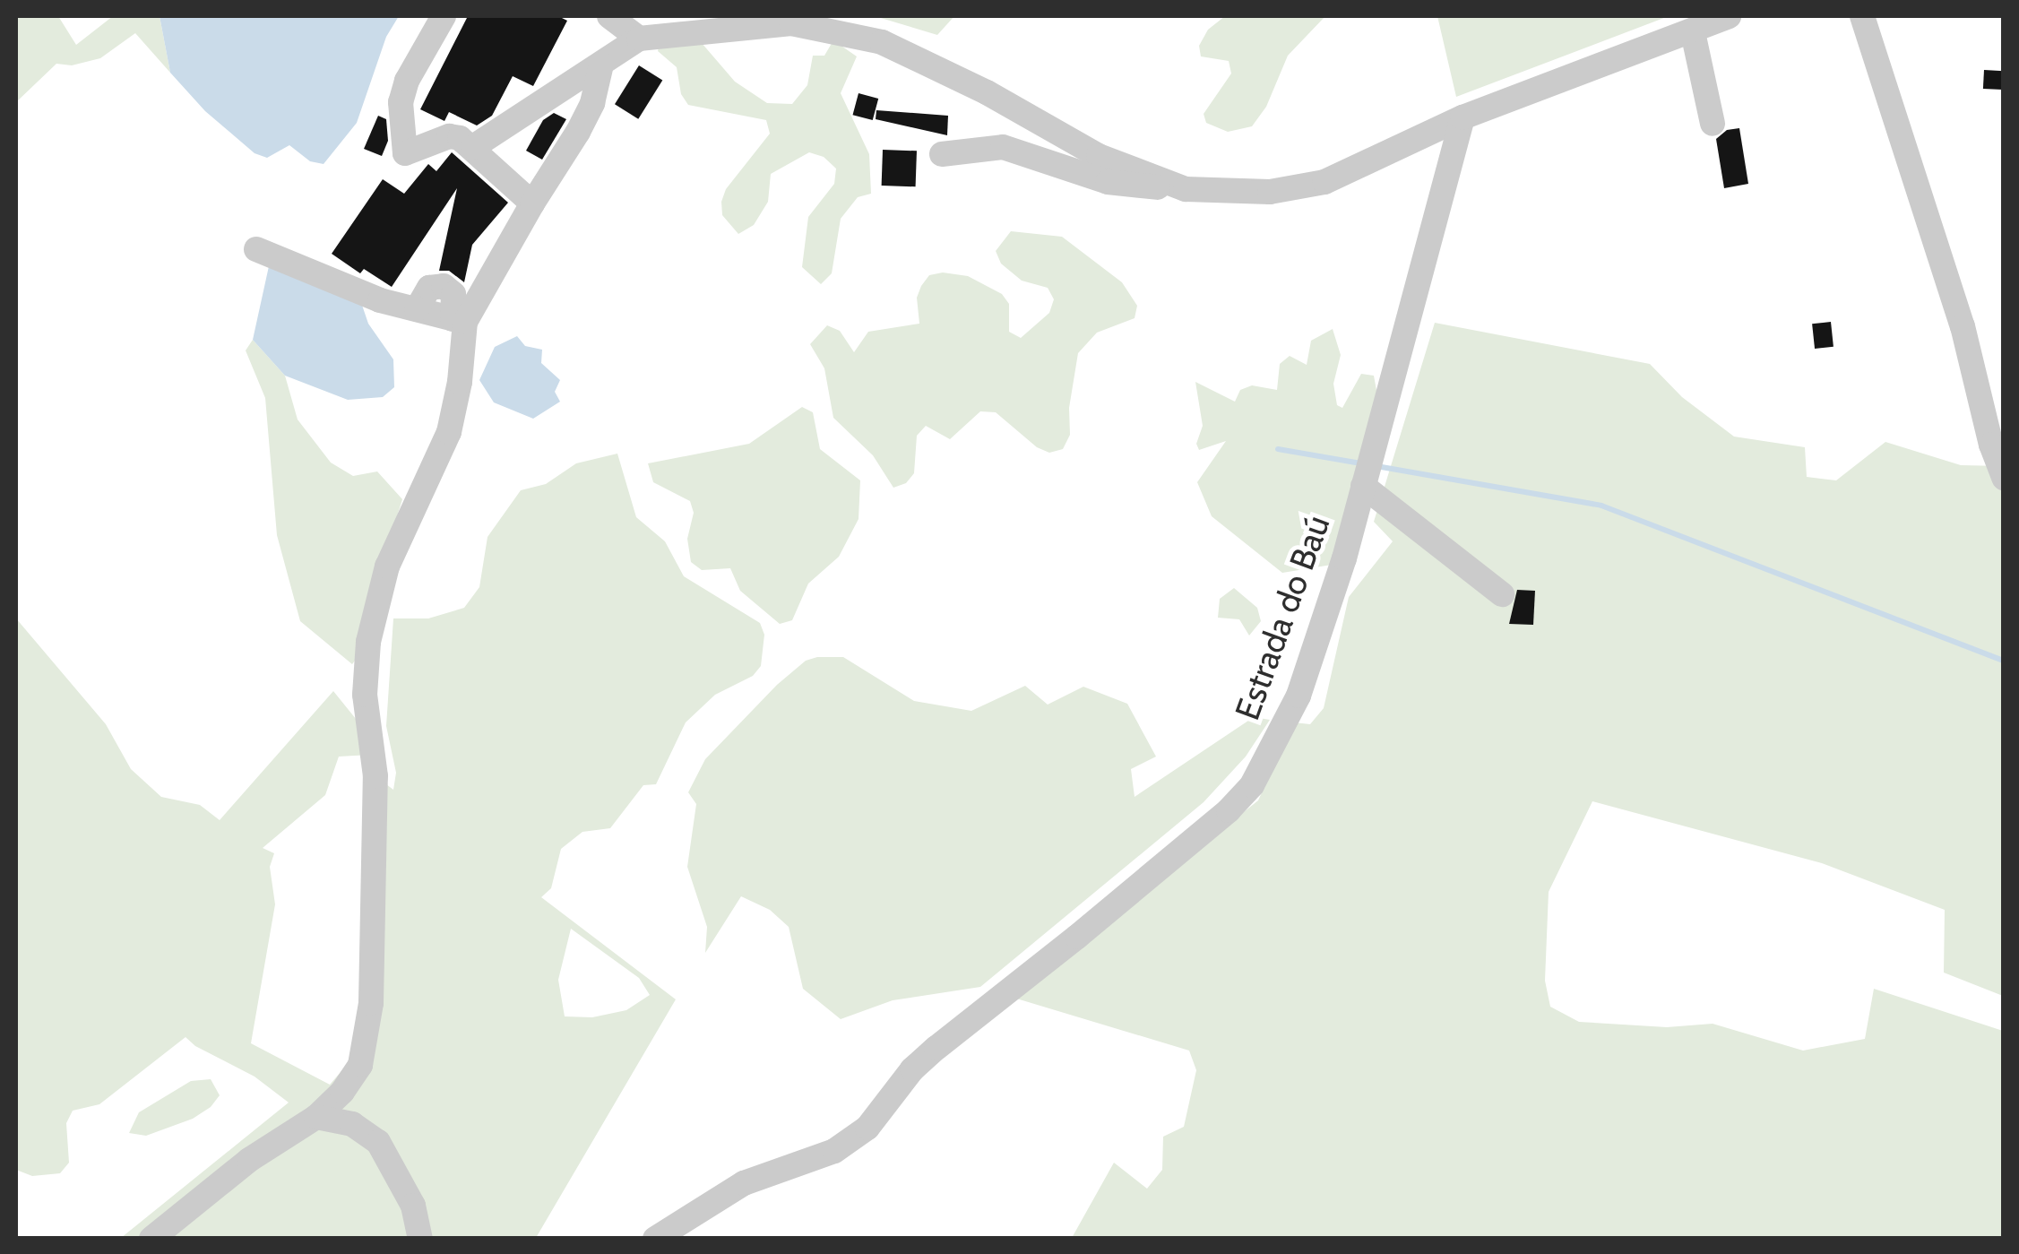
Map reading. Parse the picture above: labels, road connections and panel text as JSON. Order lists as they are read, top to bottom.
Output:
{
  "streets": {
    "street": ["Estrada do Baú"]
  }
}
